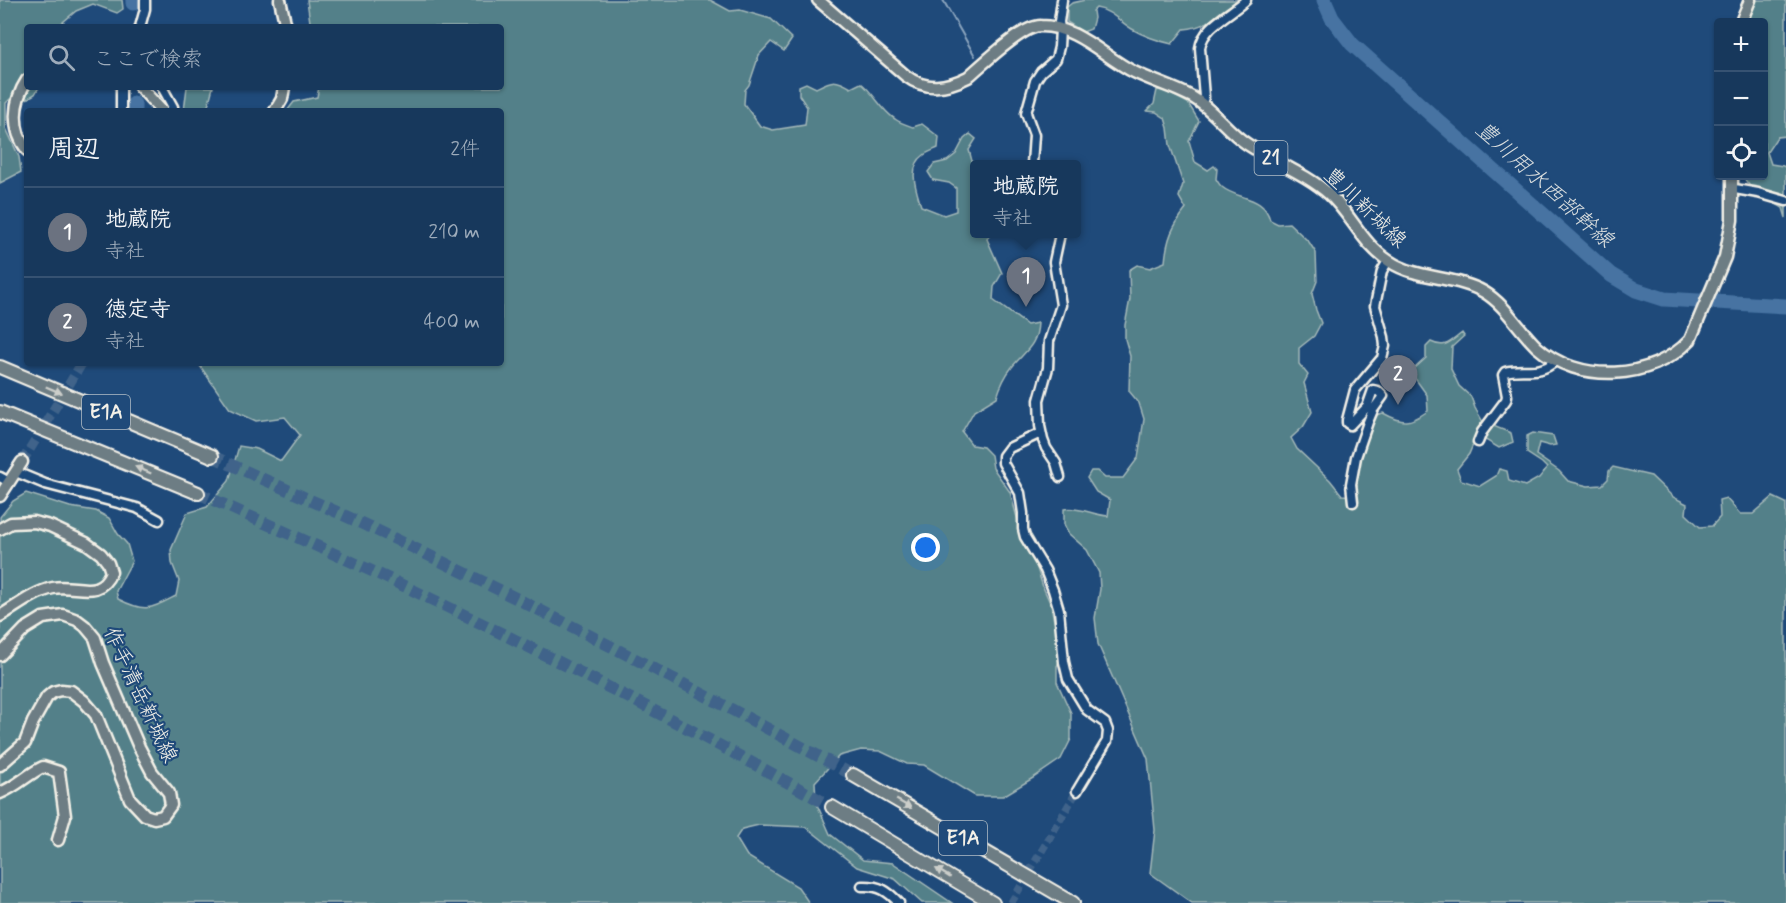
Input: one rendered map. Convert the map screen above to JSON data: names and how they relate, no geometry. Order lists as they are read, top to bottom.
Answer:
{
  "streets": {
    "highway": ["E1A"],
    "main road": ["21", "豊川新城線", "作手清岳新城線"]
  },
  "water": ["豊川用水西部幹線"],
  "page": {
    "map_buttons": ["+", "−"],
    "search": "ここで検索",
    "heading": ["周辺", "2件"],
    "popup": ["地蔵院", "寺社"],
    "list": [
      {
        "mark": "1",
        "name": "地蔵院",
        "note": "寺社",
        "value": "210 m"
      },
      {
        "mark": "2",
        "name": "徳定寺",
        "note": "寺社",
        "value": "400 m"
      }
    ],
    "pins": ["1", "2"]
  }
}
